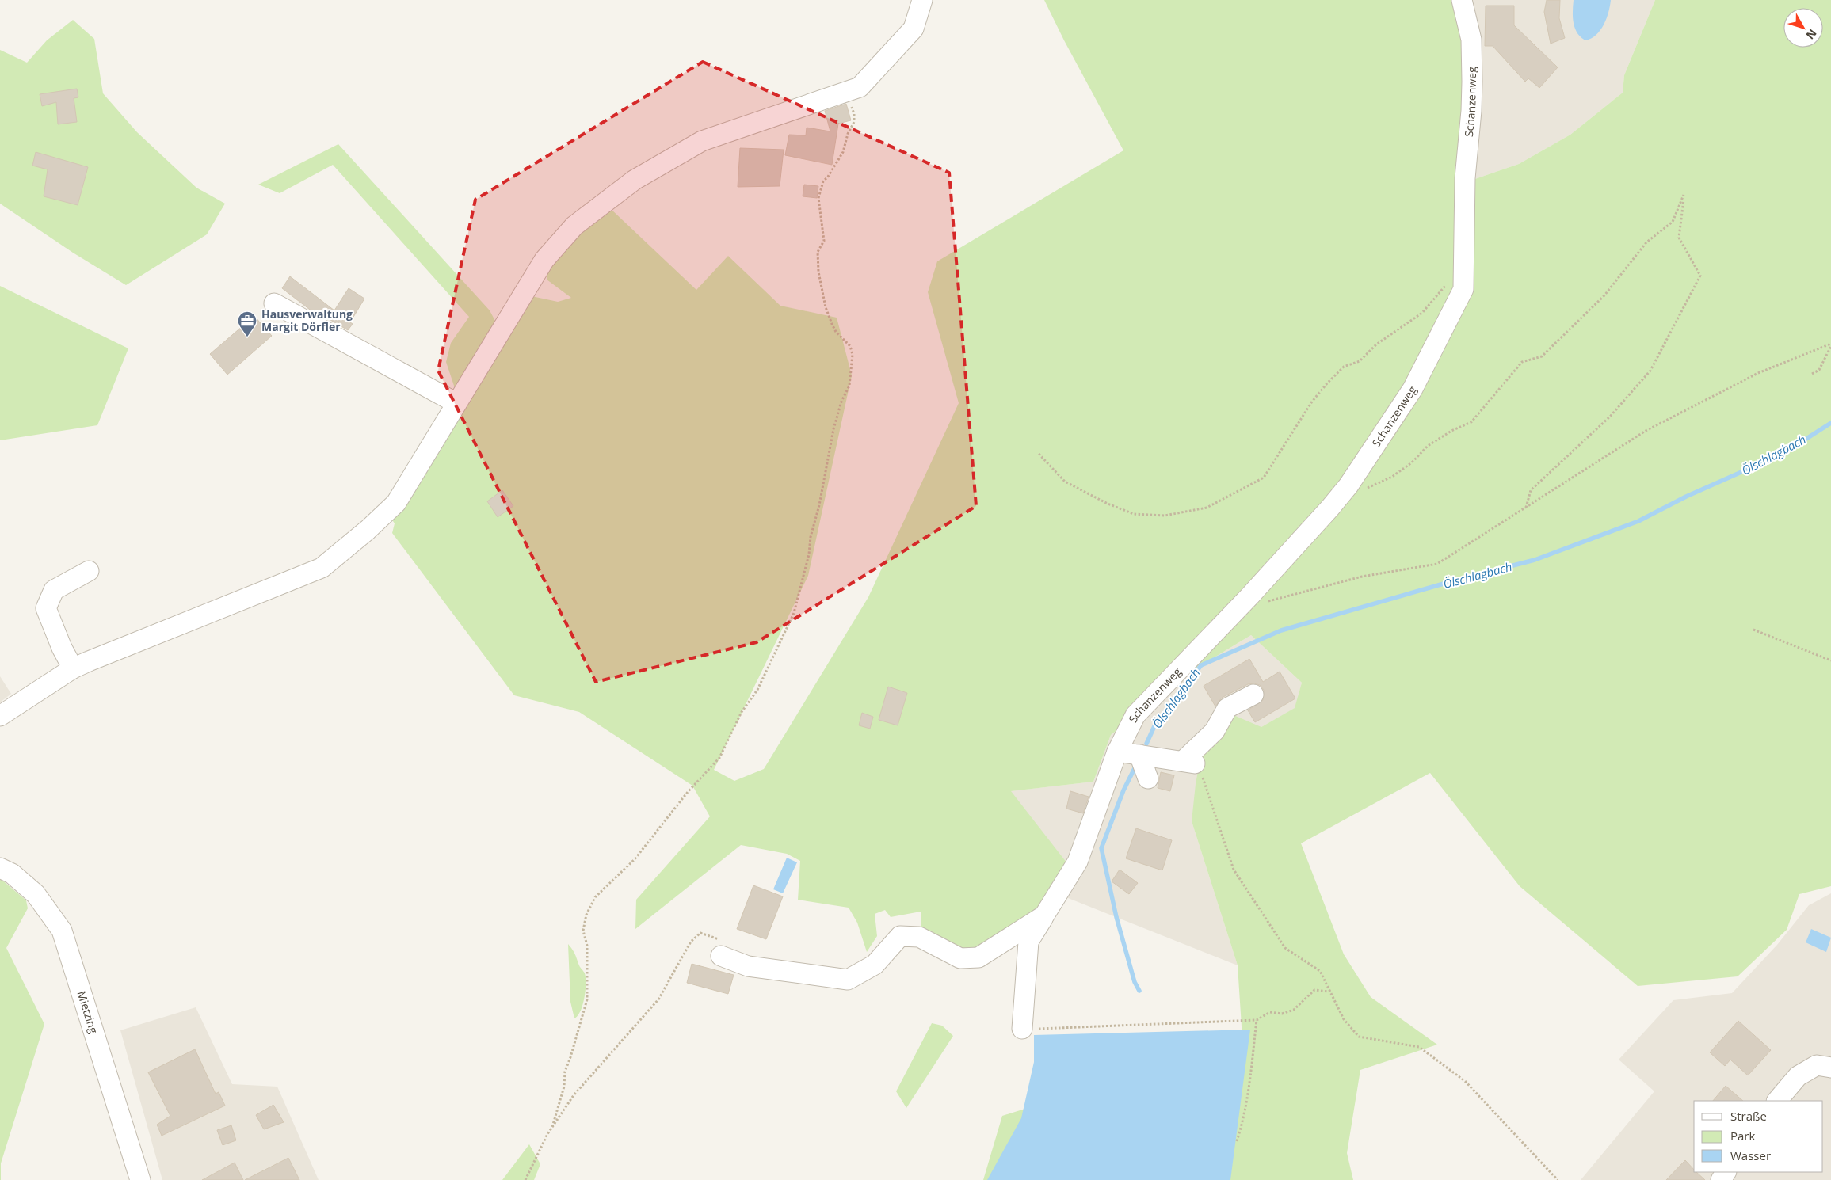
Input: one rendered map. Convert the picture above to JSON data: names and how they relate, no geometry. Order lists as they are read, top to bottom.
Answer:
{
  "streets": {
    "street": ["Schanzenweg", "Mietzing"]
  },
  "water": ["Ölschlagbach"],
  "places": {
    "office": ["Hausverwaltung Margit Dörfler"]
  },
  "legend": ["Straße", "Park", "Wasser"],
  "north": "bottom right"
}
